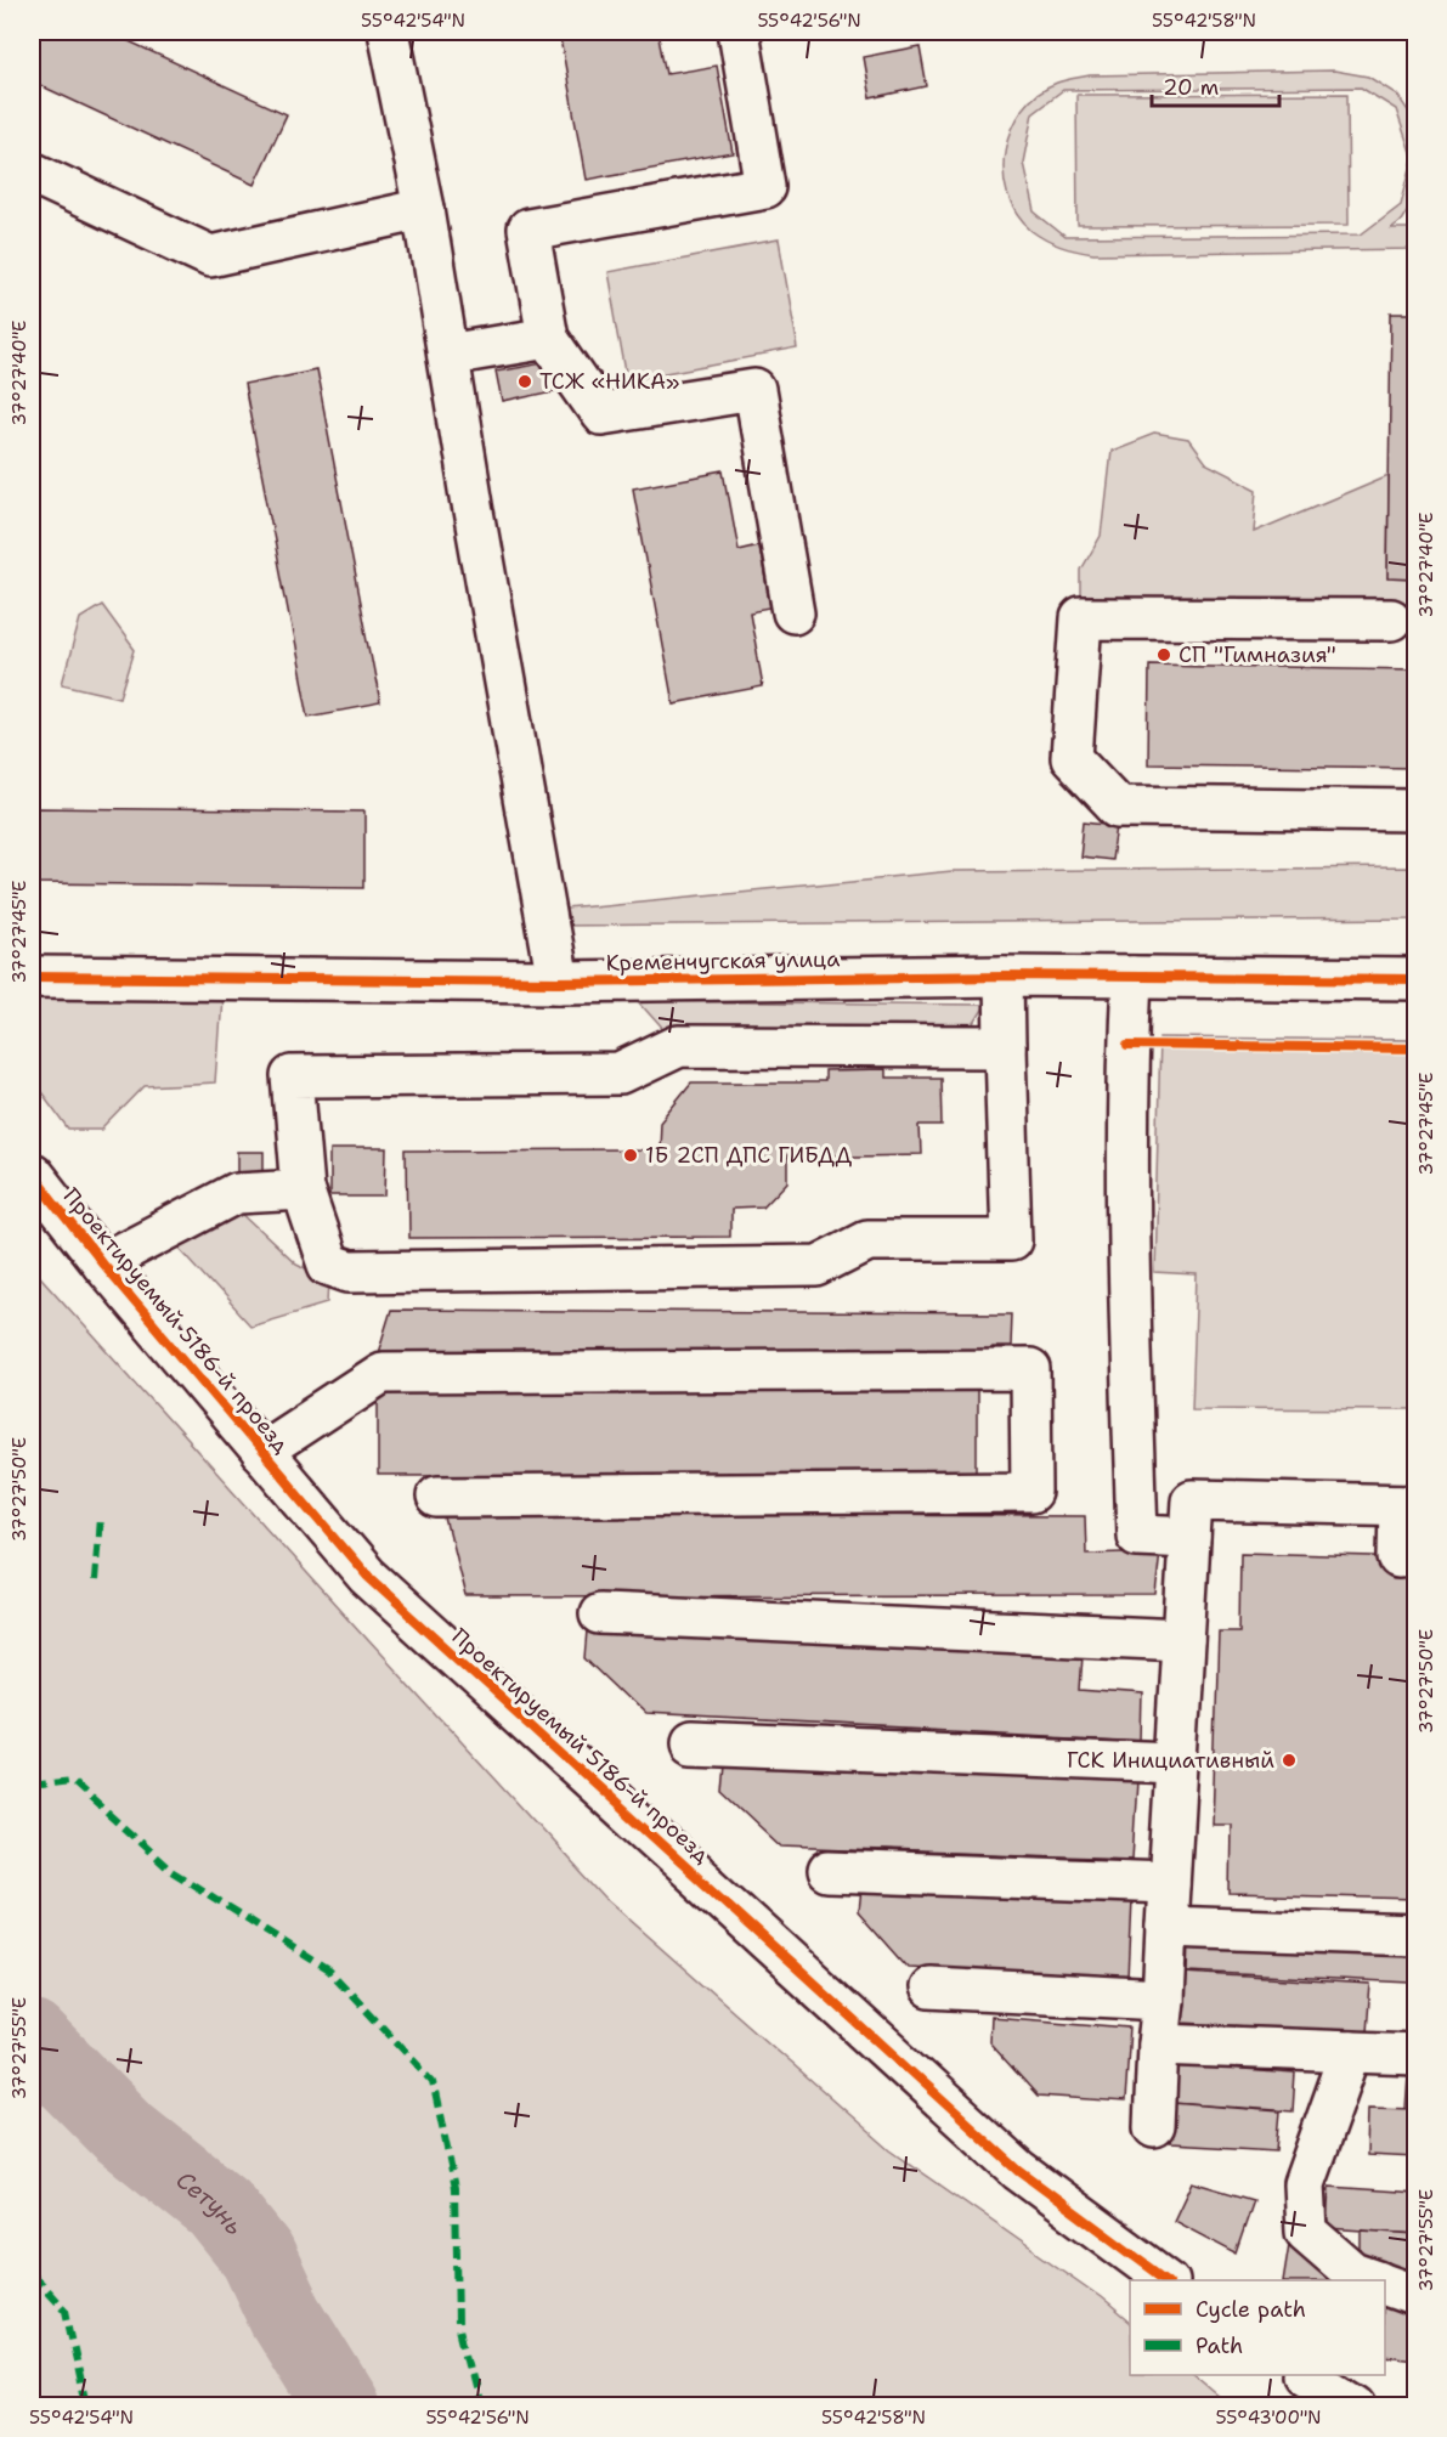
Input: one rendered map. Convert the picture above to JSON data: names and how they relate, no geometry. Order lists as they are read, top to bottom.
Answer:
{
  "streets": {
    "street": ["Кременчугская улица", "Проектируемый 5186-й проезд"]
  },
  "water": ["Сетунь"],
  "places": [
    "ТСЖ «НИКА»",
    "СП \"Гимназия\"",
    "1Б 2СП ДПС ГИБДД",
    "ГСК Инициативный"
  ],
  "legend": ["Cycle path", "Path"],
  "scale_bar": "20 m",
  "coordinates": [
    "55°42'54\"N",
    "55°42'56\"N",
    "55°42'58\"N",
    "37°27'40\"E",
    "37°27'45\"E",
    "37°27'50\"E",
    "37°27'55\"E",
    "55°43'00\"N"
  ]
}
